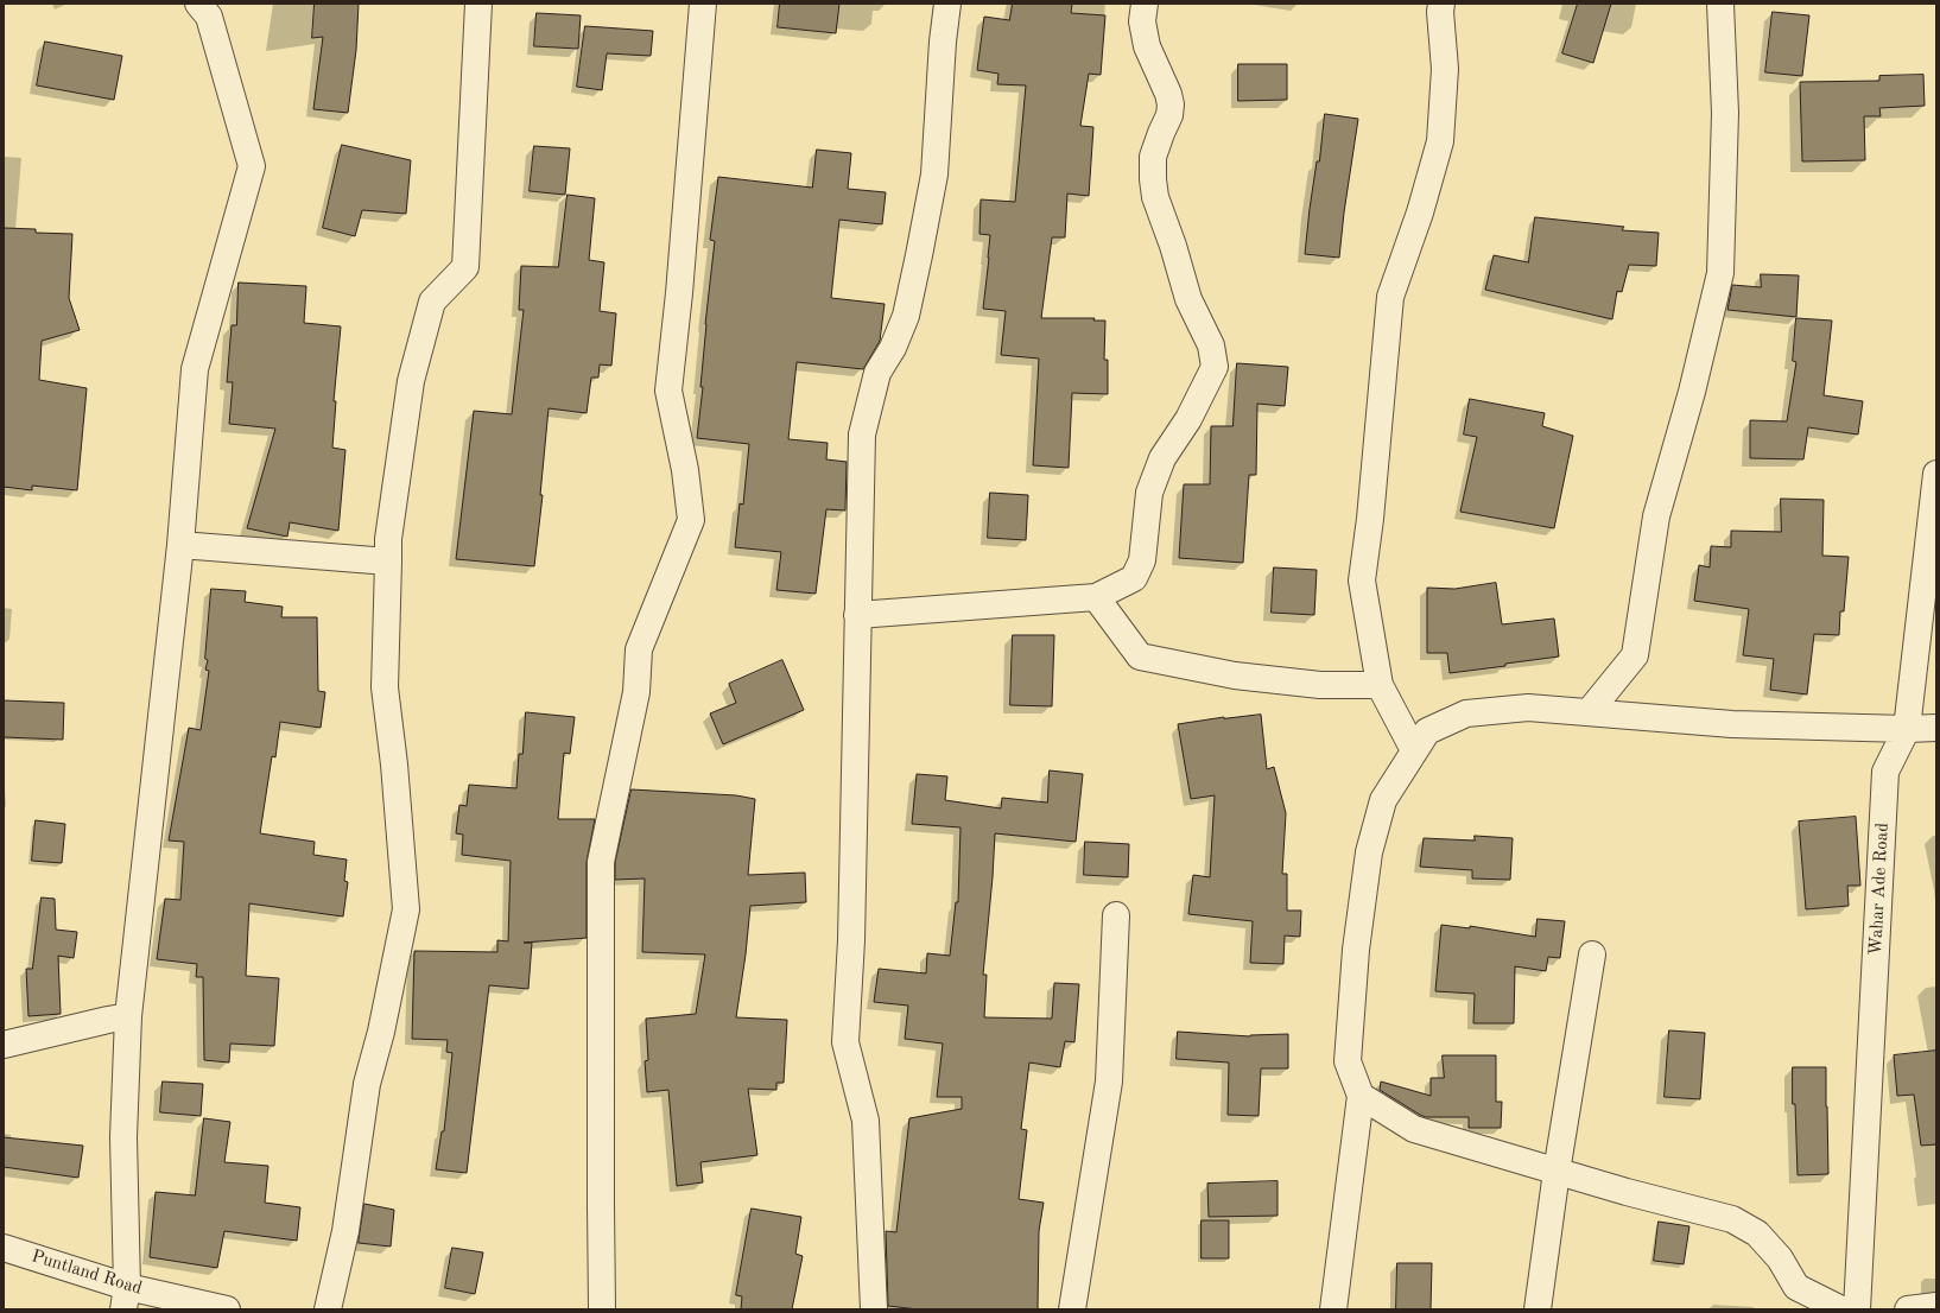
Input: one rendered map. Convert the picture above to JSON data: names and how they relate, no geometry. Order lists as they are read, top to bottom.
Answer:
{
  "streets": {
    "street": ["Wahar Ade Road", "Puntland Road"]
  }
}
